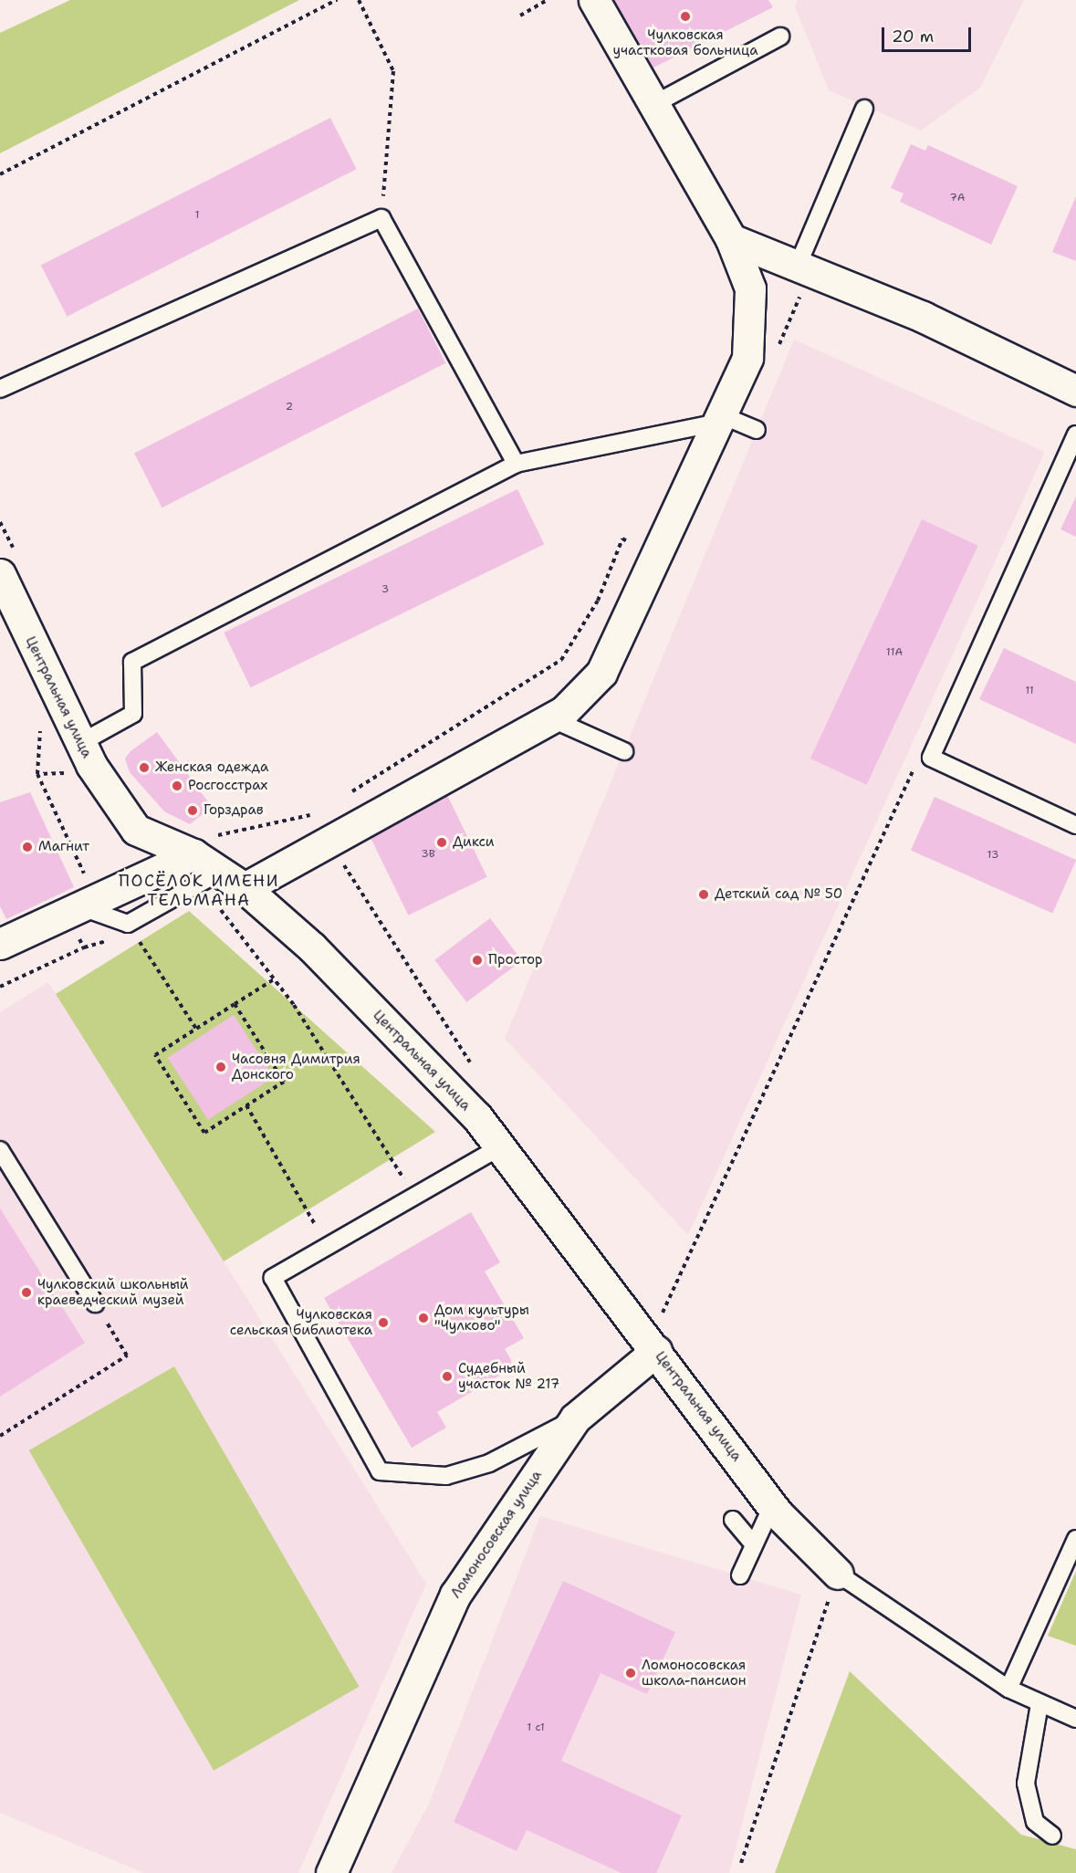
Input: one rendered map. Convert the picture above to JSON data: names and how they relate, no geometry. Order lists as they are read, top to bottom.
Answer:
{
  "streets": {
    "street": ["Центральная улица", "Ломоносовская улица"]
  },
  "crossings": [
    ["Центральная улица", "Ломоносовская улица"]
  ],
  "districts": ["ПОСЁЛОК ИМЕНИ ТЕЛЬМАНА"],
  "places": [
    "Чулковская участковая больница",
    "Женская одежда",
    "Росгосстрах",
    "Горздрав",
    "Дикси",
    "Магнит",
    "Детский сад № 50",
    "Простор",
    "Часовня Димитрия Донского",
    "Чулковский школьный краеведческий музей",
    "Дом культуры \"Чулково\"",
    "Чулковская сельская библиотека",
    "Судебный участок № 217",
    "Ломоносовская школа-пансион"
  ],
  "house_numbers": [
    "7А",
    "1",
    "2",
    "3",
    "11А",
    "11",
    "3В",
    "13",
    "1 с1"
  ],
  "scale_bar": "20 m"
}
